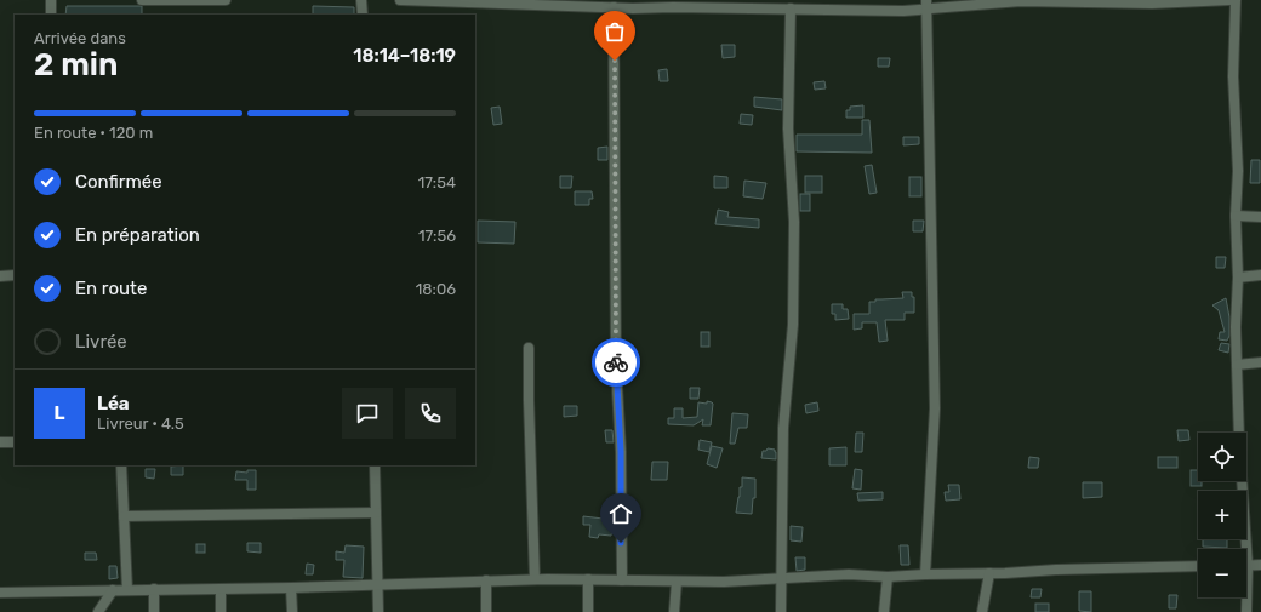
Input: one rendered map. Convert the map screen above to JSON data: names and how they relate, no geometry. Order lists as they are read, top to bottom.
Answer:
{
  "page": {
    "heading": ["2 min", "Arrivée dans", "18:14–18:19"],
    "panel": ["Léa", "Livreur · 4.5"],
    "bar": "En route · 120 m",
    "list": [
      ["Confirmée", "17:54"],
      ["En préparation", "17:56"],
      ["En route", "18:06"],
      "Livrée"
    ],
    "round": "L",
    "map_buttons": ["+", "−"]
  }
}
